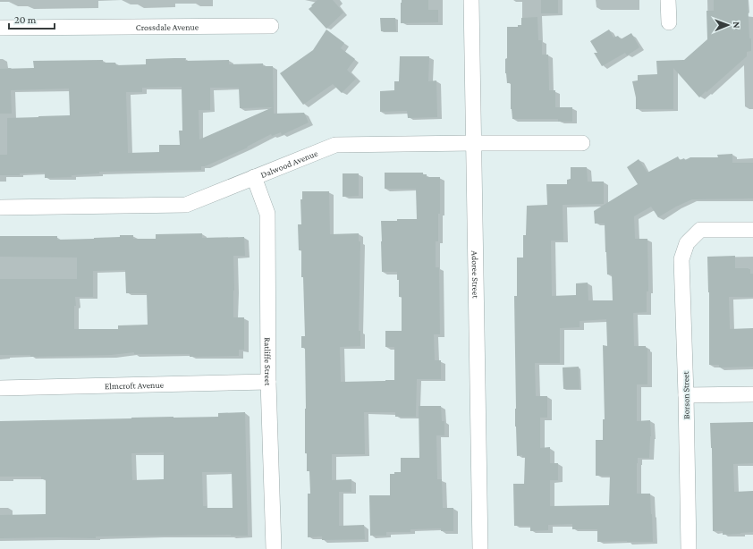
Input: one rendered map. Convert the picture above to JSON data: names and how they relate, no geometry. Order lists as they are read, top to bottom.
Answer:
{
  "streets": {
    "street": [
      "Crossdale Avenue",
      "Dalwood Avenue",
      "Adoree Street",
      "Ratliffe Street",
      "Elmcroft Avenue",
      "Borson Street"
    ]
  },
  "crossings": [
    ["Dalwood Avenue", "Adoree Street"],
    ["Dalwood Avenue", "Ratliffe Street"],
    ["Ratliffe Street", "Elmcroft Avenue"]
  ],
  "scale_bar": "20 m",
  "north": "right"
}
